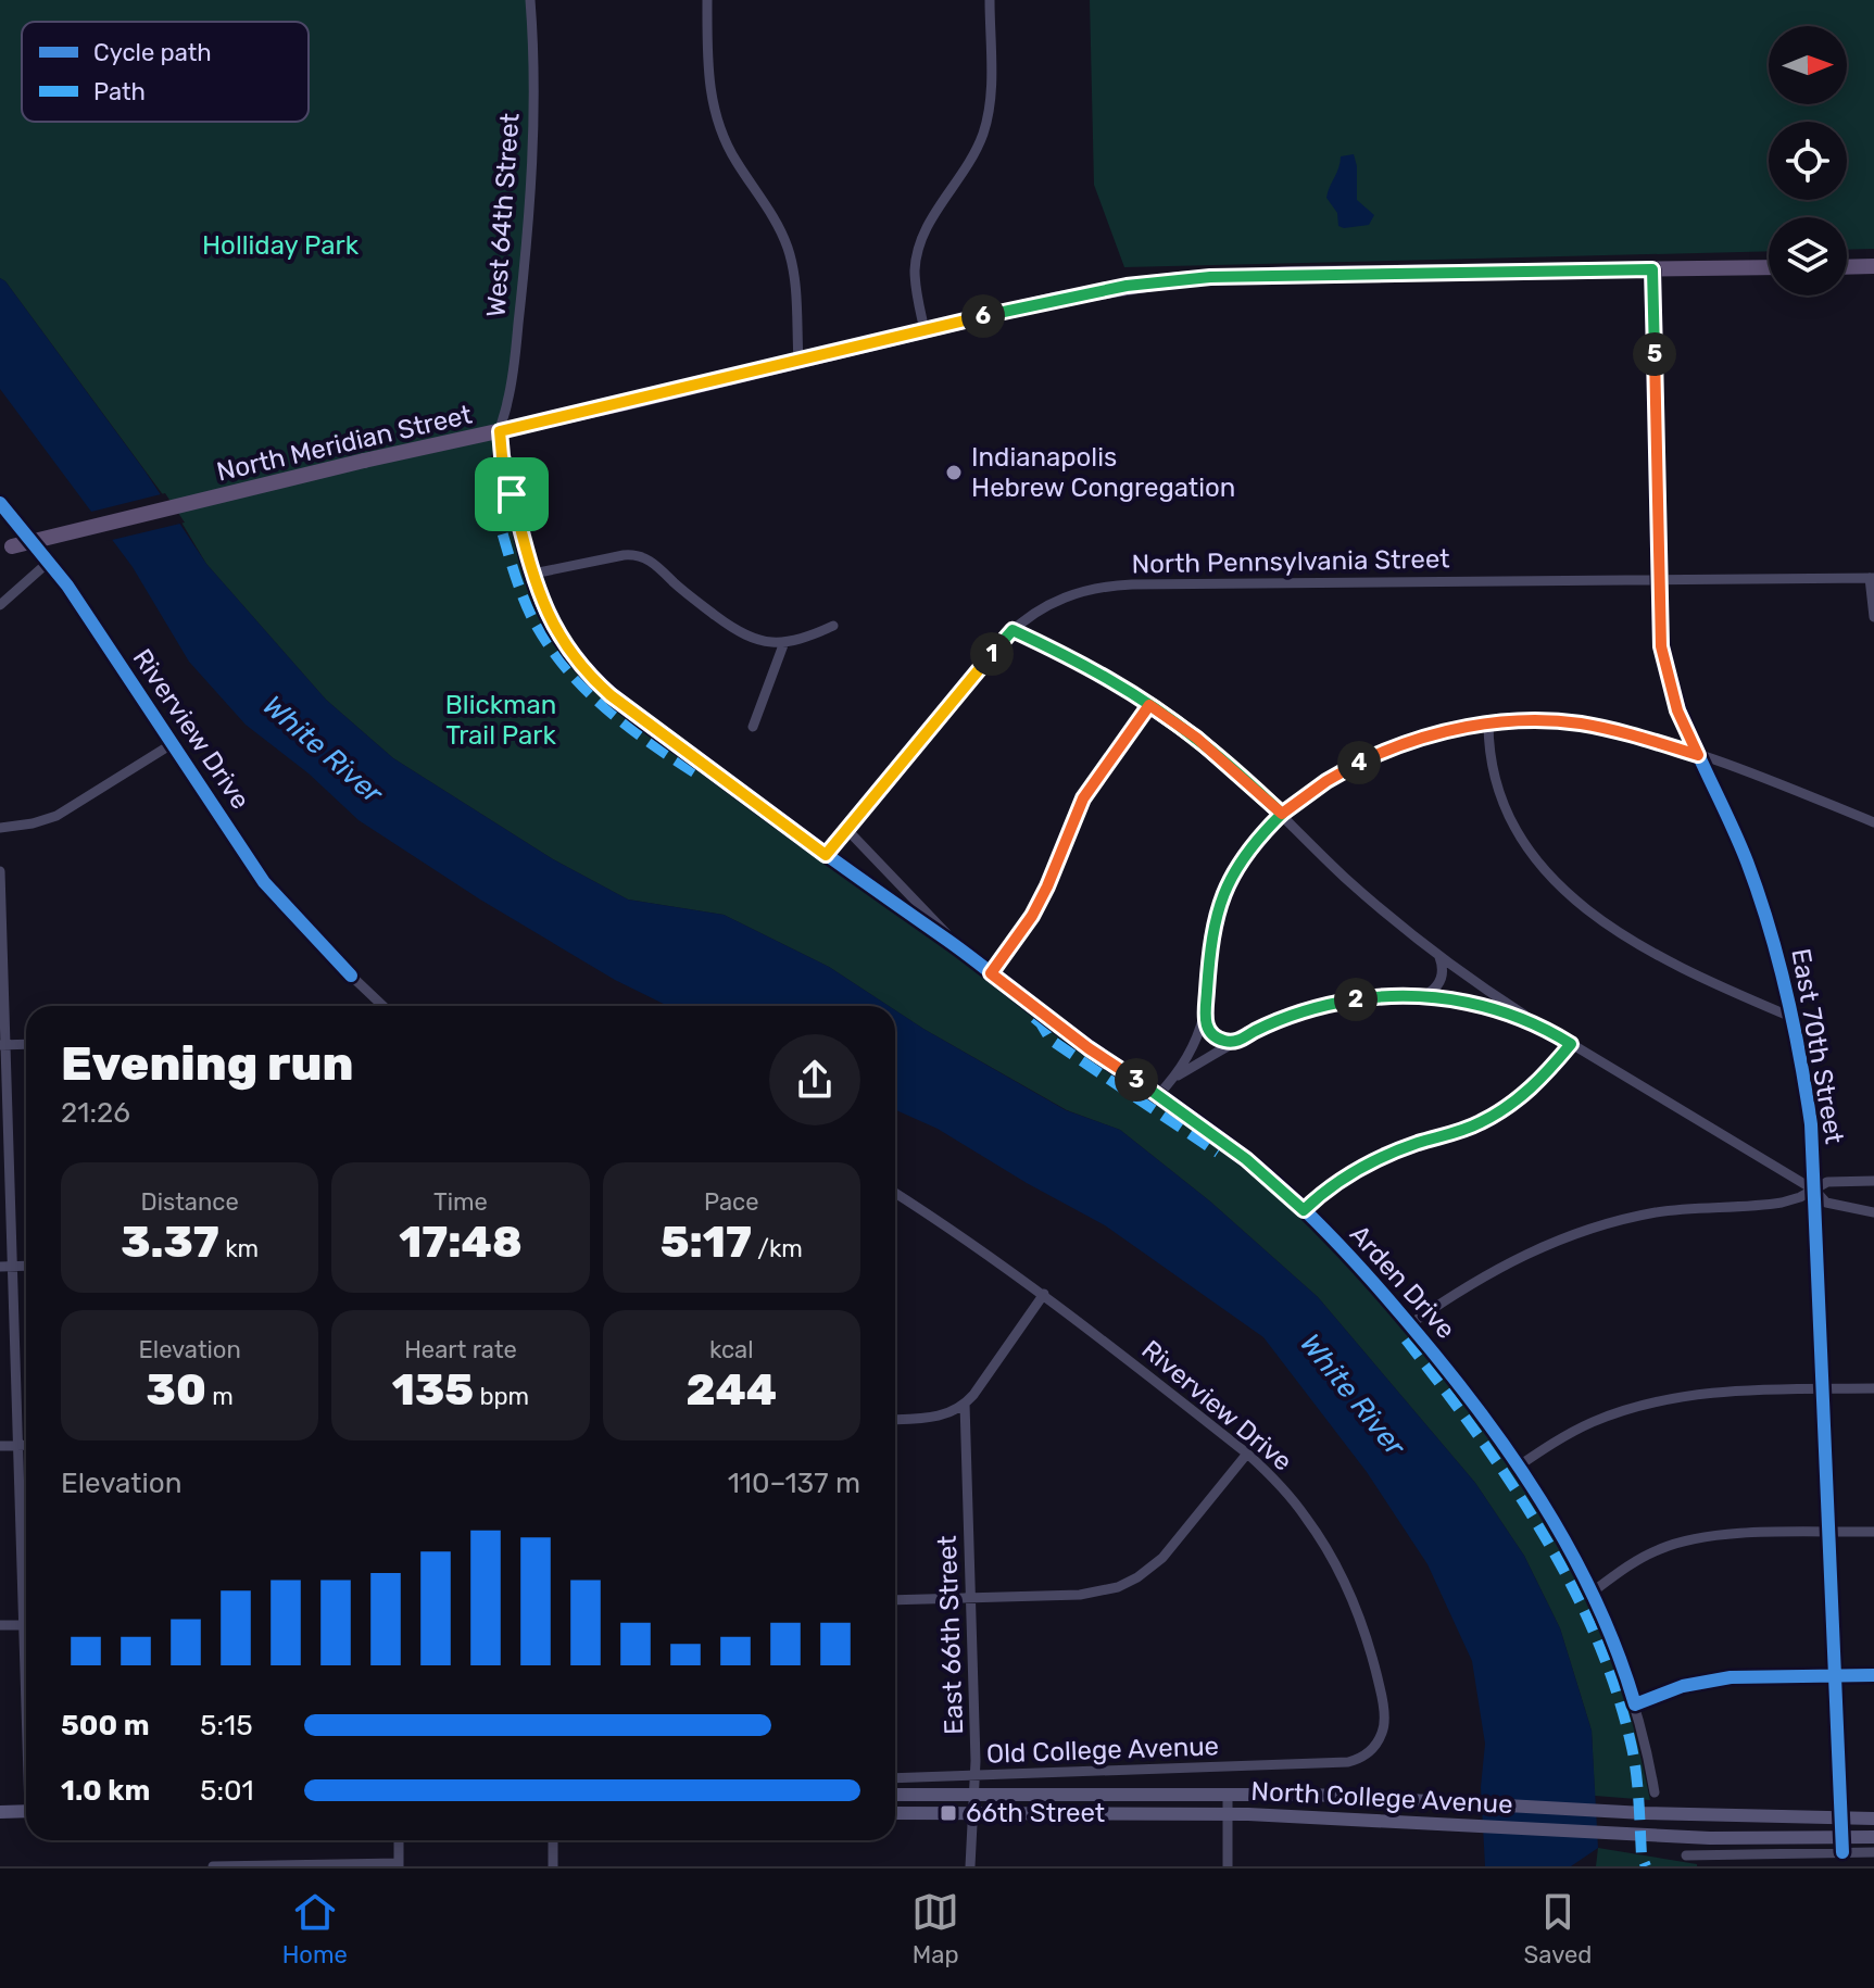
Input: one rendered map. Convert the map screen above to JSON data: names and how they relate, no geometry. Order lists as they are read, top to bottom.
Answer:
{
  "streets": {
    "main road": ["North Meridian Street", "North College Avenue"],
    "street": [
      "West 64th Street",
      "North Pennsylvania Street",
      "Riverview Drive",
      "East 70th Street",
      "Arden Drive",
      "East 66th Street",
      "Old College Avenue"
    ]
  },
  "crossings": [
    ["West 64th Street", "North Meridian Street"],
    ["West 64th Street", "Arden Drive"],
    ["North Meridian Street", "East 70th Street"],
    ["North Meridian Street", "Arden Drive"],
    ["North Pennsylvania Street", "East 70th Street"],
    ["North Pennsylvania Street", "Arden Drive"],
    ["Riverview Drive", "Old College Avenue"],
    ["East 70th Street", "North College Avenue"],
    ["East 66th Street", "Old College Avenue"],
    ["East 66th Street", "North College Avenue"]
  ],
  "water": ["White River"],
  "parks": ["Holliday Park", "Blickman Trail Park"],
  "places": {
    "other": ["Indianapolis Hebrew Congregation"],
    "transit": ["66th Street"]
  },
  "legend": ["Cycle path", "Path"],
  "north": "right",
  "page": {
    "pins": [
      "6",
      "5",
      "1",
      "4",
      "2",
      "3"
    ],
    "heading": ["Evening run", "21:26"],
    "stats": [
      ["Distance", "3.37 km"],
      ["Time", "17:48"],
      ["Pace", "5:17 /km"],
      ["Elevation", "30 m"],
      ["Heart rate", "135 bpm"],
      ["kcal", "244"]
    ],
    "chart": ["Elevation", "110–137 m"],
    "list": [
      {
        "name": "500 m",
        "note": "5:15"
      },
      {
        "name": "1.0 km",
        "note": "5:01"
      }
    ],
    "tabs": ["Home", "Map", "Saved"]
  }
}
